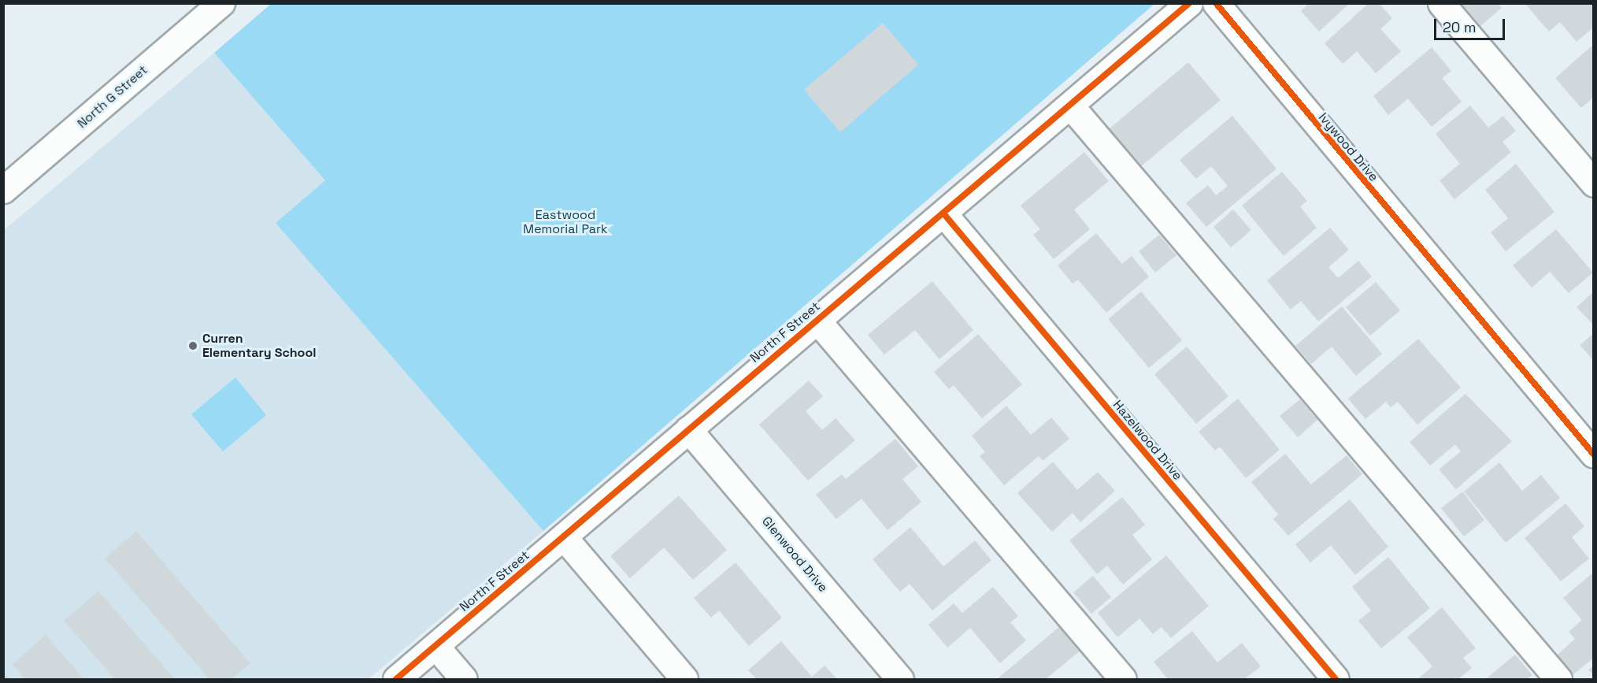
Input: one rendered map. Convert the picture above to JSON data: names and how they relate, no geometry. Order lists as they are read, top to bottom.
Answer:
{
  "streets": {
    "street": [
      "North G Street",
      "Ivywood Drive",
      "North F Street",
      "Hazelwood Drive",
      "Glenwood Drive"
    ]
  },
  "crossings": [
    ["North F Street", "Hazelwood Drive"],
    ["North F Street", "Glenwood Drive"]
  ],
  "parks": ["Eastwood Memorial Park"],
  "places": ["Curren Elementary School"],
  "scale_bar": "20 m"
}
